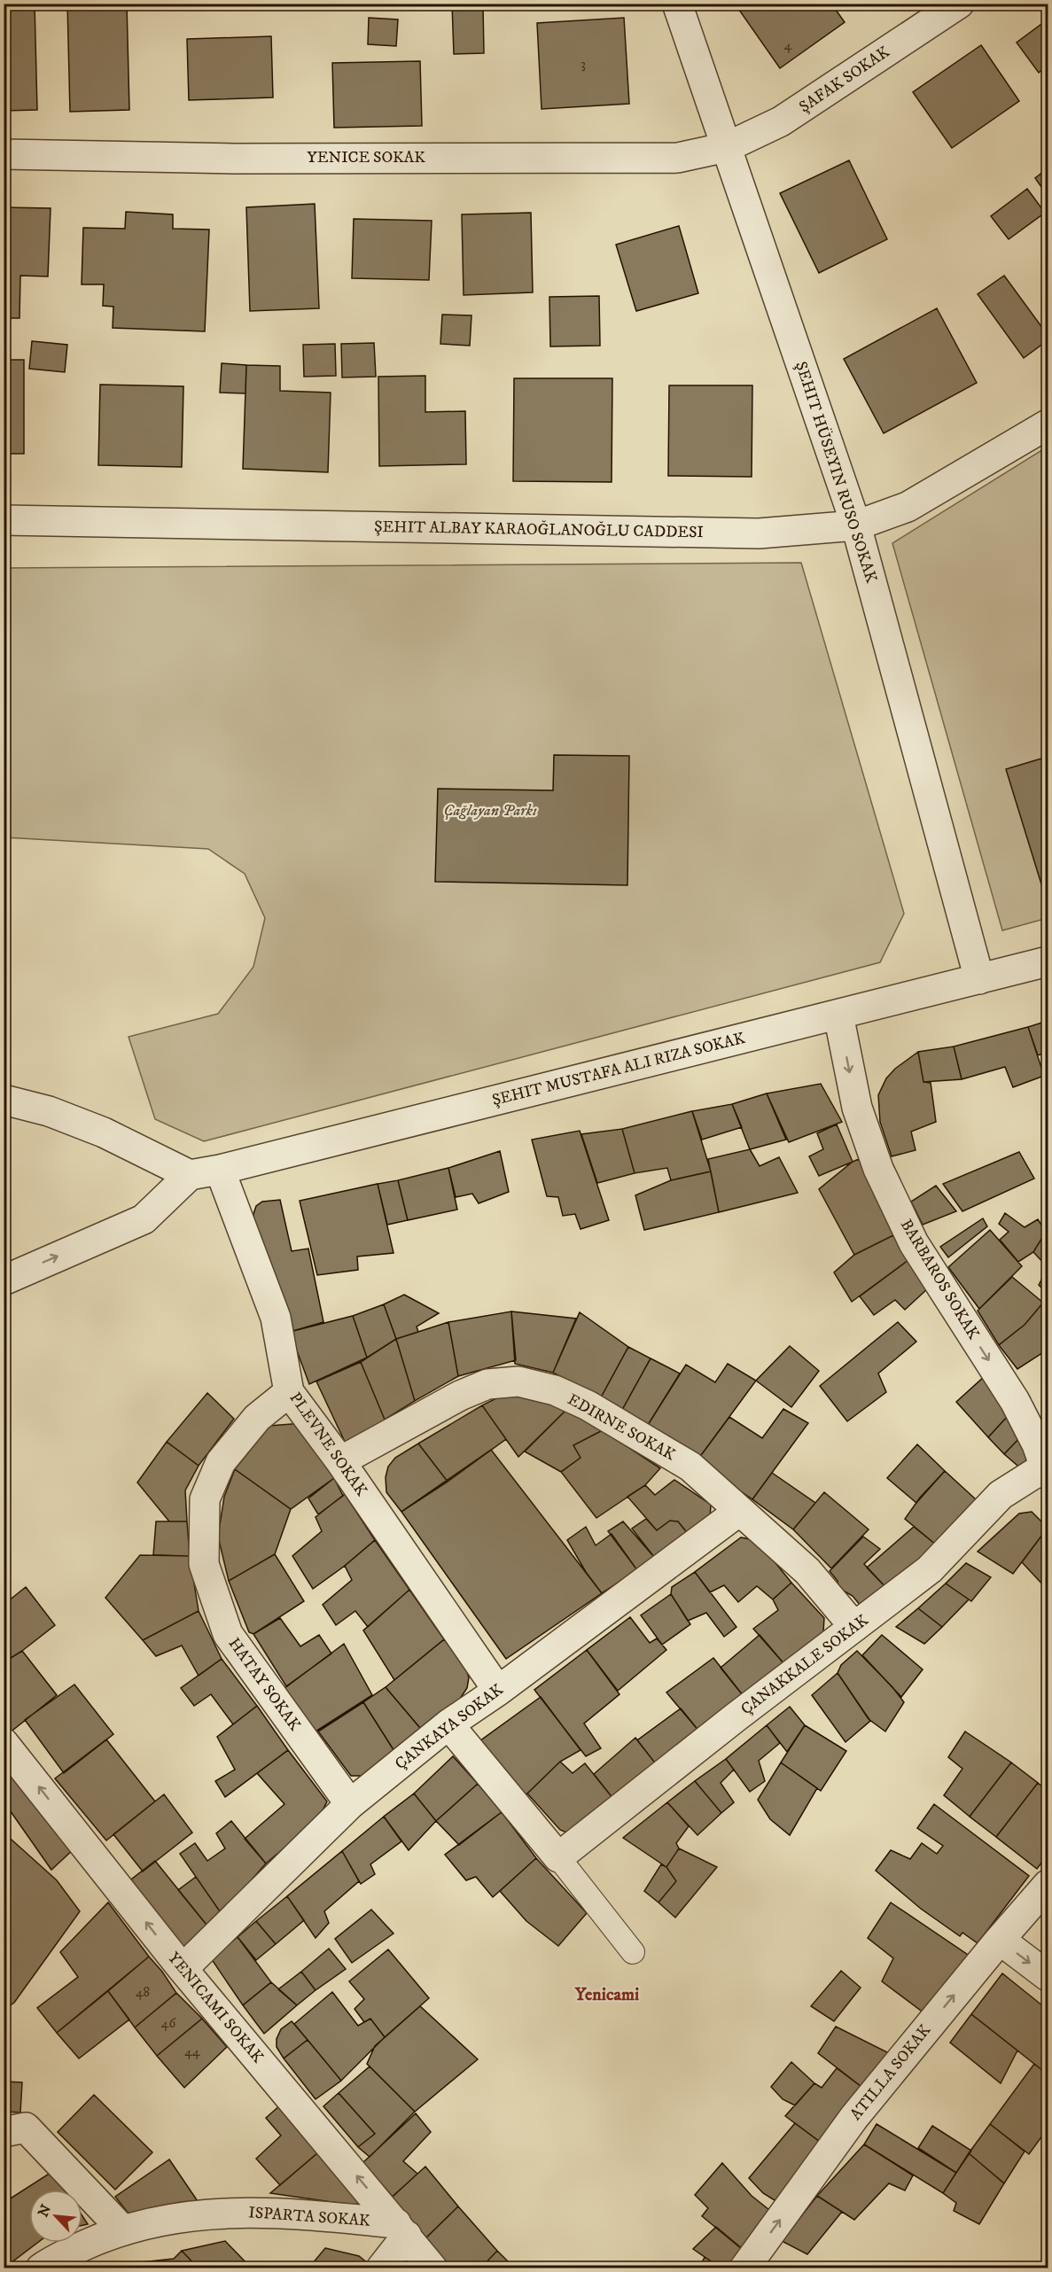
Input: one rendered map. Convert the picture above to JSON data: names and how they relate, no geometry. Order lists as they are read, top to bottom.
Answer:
{
  "streets": {
    "street": [
      "ŞAFAK SOKAK",
      "YENICE SOKAK",
      "ŞEHIT HÜSEYIN RUSO SOKAK",
      "ŞEHIT ALBAY KARAOĞLANOĞLU CADDESI",
      "BARBAROS SOKAK",
      "EDIRNE SOKAK",
      "PLEVNE SOKAK",
      "ÇANAKKALE SOKAK",
      "HATAY SOKAK",
      "ÇANKAYA SOKAK",
      "YENICAMI SOKAK",
      "ATILLA SOKAK",
      "ISPARTA SOKAK"
    ]
  },
  "crossings": [
    ["ŞAFAK SOKAK", "YENICE SOKAK"],
    ["ŞAFAK SOKAK", "ŞEHIT HÜSEYIN RUSO SOKAK"],
    ["YENICE SOKAK", "ŞEHIT HÜSEYIN RUSO SOKAK"],
    ["ŞEHIT HÜSEYIN RUSO SOKAK", "ŞEHIT ALBAY KARAOĞLANOĞLU CADDESI"],
    ["BARBAROS SOKAK", "ÇANAKKALE SOKAK"],
    ["EDIRNE SOKAK", "PLEVNE SOKAK"],
    ["EDIRNE SOKAK", "ÇANAKKALE SOKAK"],
    ["EDIRNE SOKAK", "ÇANKAYA SOKAK"],
    ["PLEVNE SOKAK", "HATAY SOKAK"],
    ["PLEVNE SOKAK", "ÇANKAYA SOKAK"],
    ["HATAY SOKAK", "ÇANKAYA SOKAK"],
    ["ÇANKAYA SOKAK", "YENICAMI SOKAK"],
    ["YENICAMI SOKAK", "ISPARTA SOKAK"]
  ],
  "one_way": ["BARBAROS SOKAK", "YENICAMI SOKAK", "ATILLA SOKAK"],
  "districts": ["Yenicami"],
  "parks": ["Çağlayan Parkı"],
  "house_numbers": [
    "4",
    "3",
    "48",
    "46",
    "44"
  ],
  "north": "top left"
}
